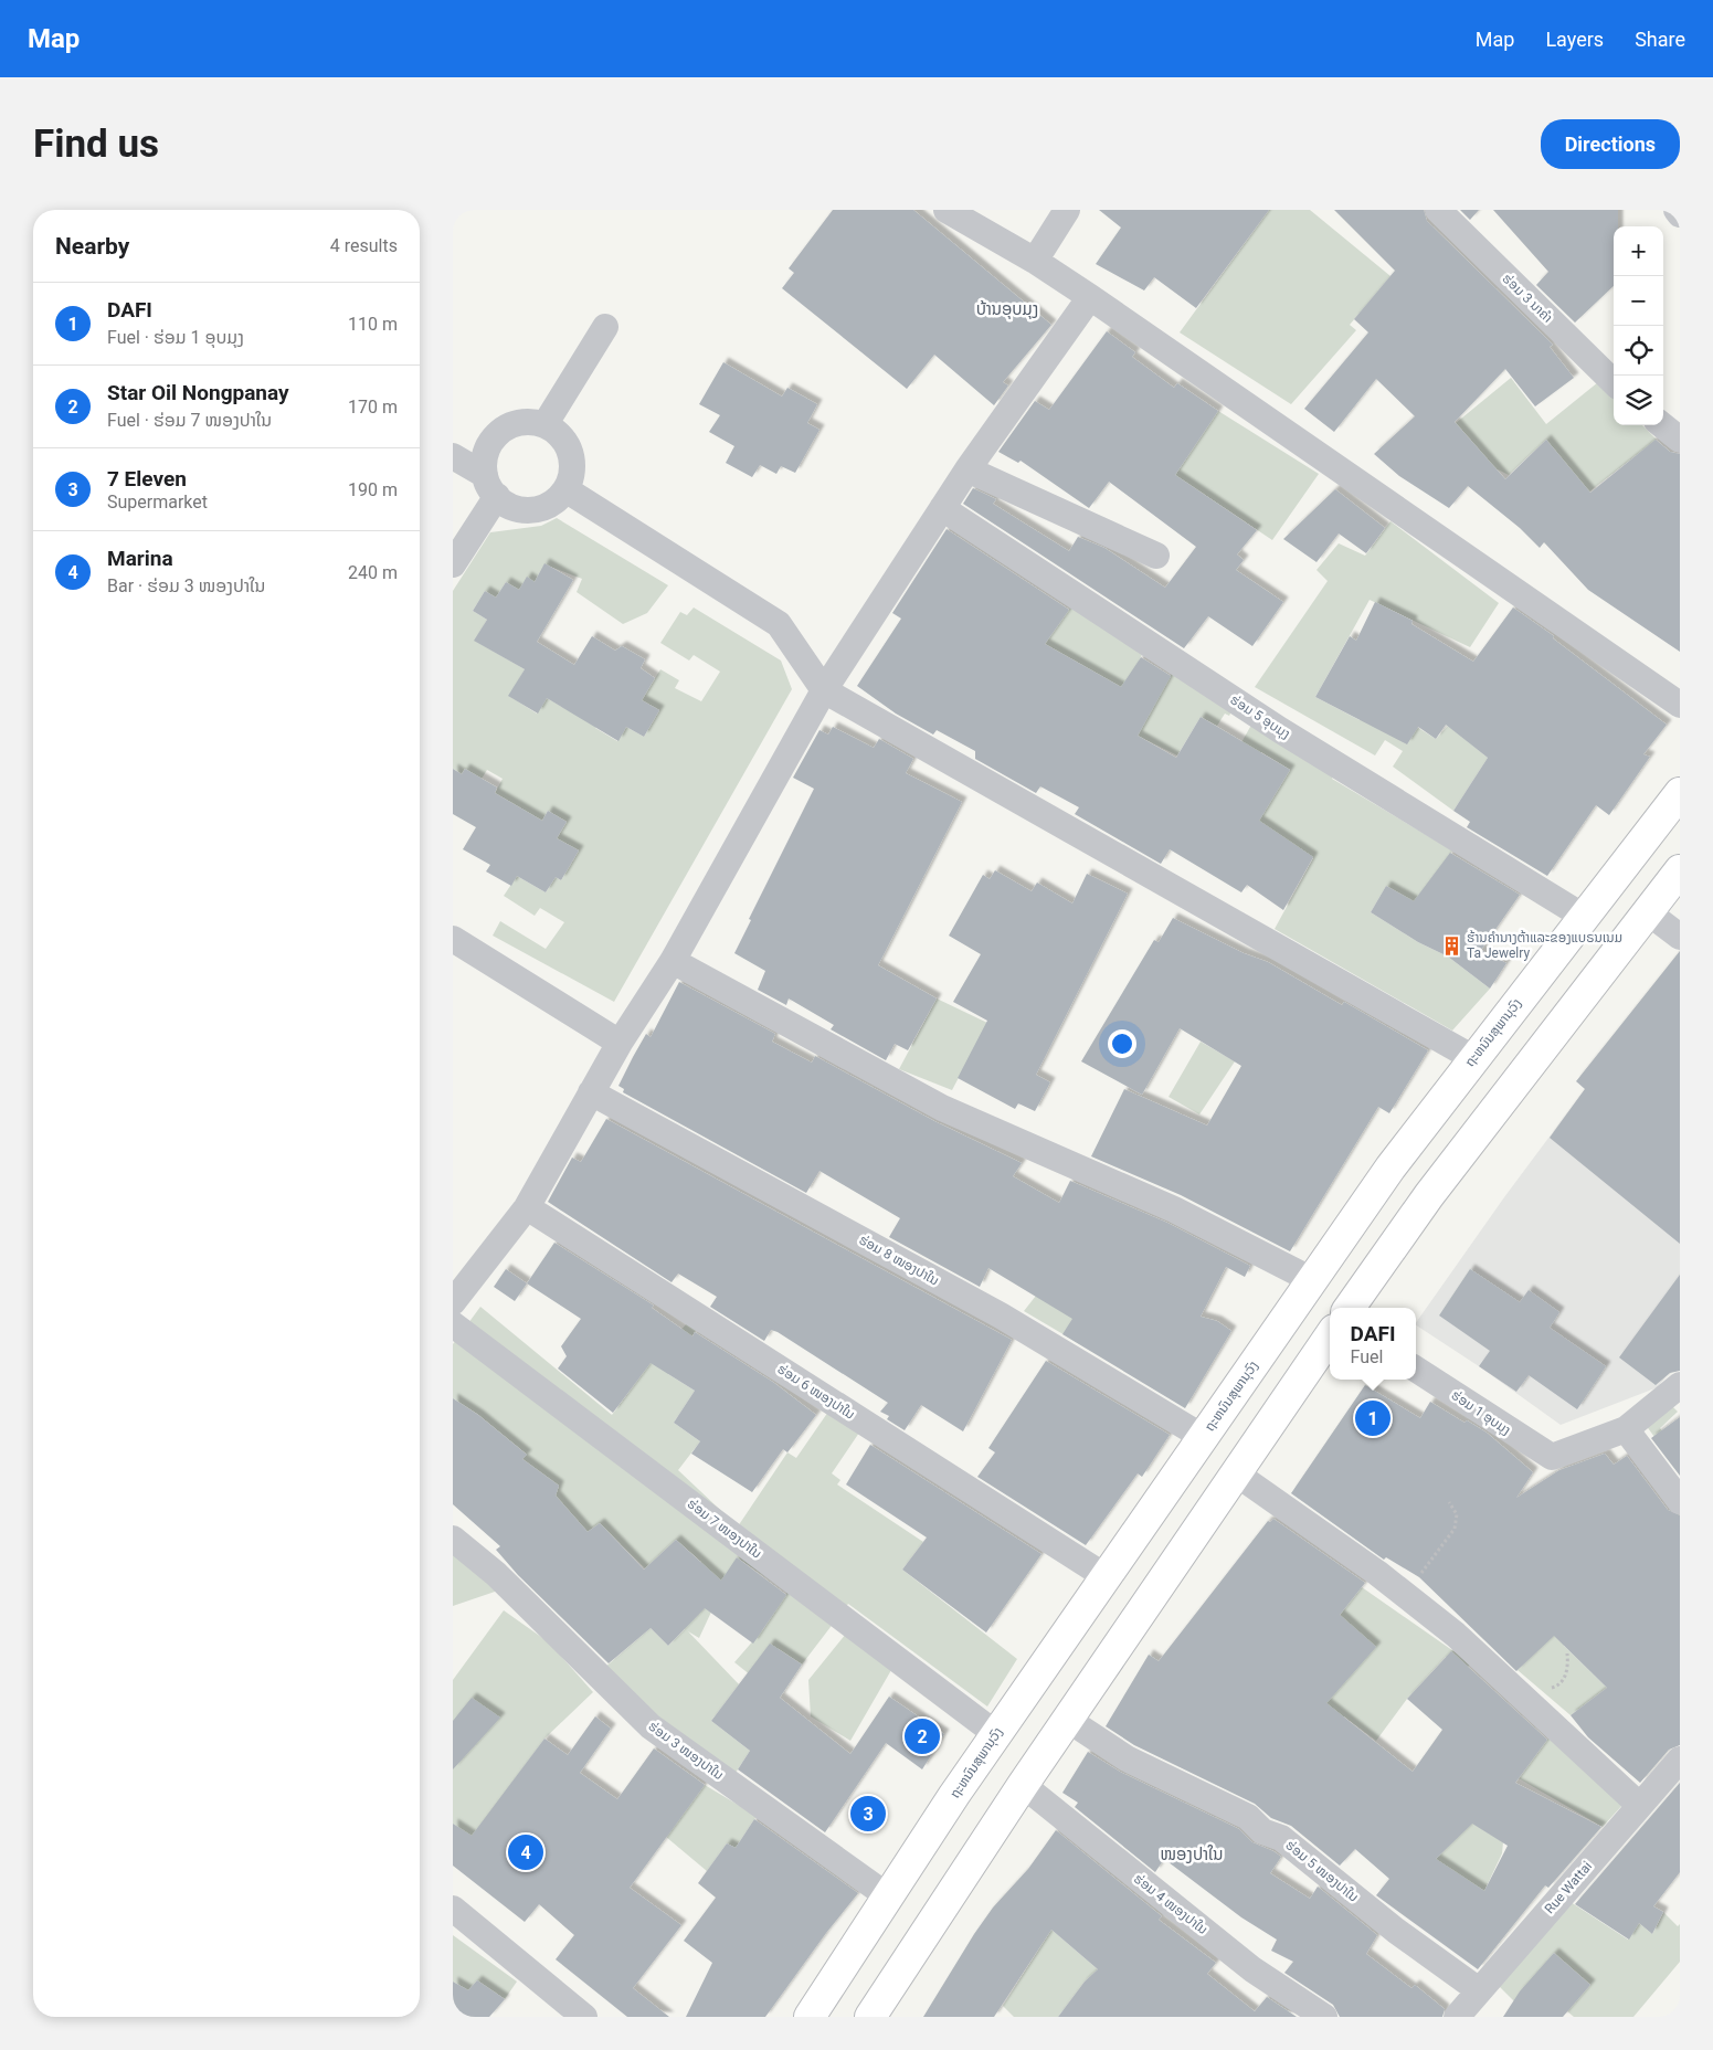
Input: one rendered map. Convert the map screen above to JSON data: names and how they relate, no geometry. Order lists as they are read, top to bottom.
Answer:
{
  "streets": {
    "highway": ["ຖະຫນົນສຸພານຸວົງ"],
    "street": [
      "ຮ່ອມ 3 ນາຄຳ",
      "ຮ່ອມ 5 ອຸບມຸງ",
      "ຮ່ອມ 8 ໜອງປາໃນ",
      "ຮ່ອມ 6 ໜອງປາໃນ",
      "ຮ່ອມ 1 ອຸບມຸງ",
      "ຮ່ອມ 7 ໜອງປາໃນ",
      "ຮ່ອມ 3 ໜອງປາໃນ",
      "ຮ່ອມ 5 ໜອງປາໃນ",
      "Rue Wattai",
      "ຮ່ອມ 4 ໜອງປາໃນ"
    ]
  },
  "crossings": [
    ["ຮ່ອມ 5 ອຸບມຸງ", "ຖະຫນົນສຸພານຸວົງ"],
    ["ຖະຫນົນສຸພານຸວົງ", "ຮ່ອມ 8 ໜອງປາໃນ"],
    ["ຖະຫນົນສຸພານຸວົງ", "ຮ່ອມ 6 ໜອງປາໃນ"],
    ["ຖະຫນົນສຸພານຸວົງ", "ຮ່ອມ 7 ໜອງປາໃນ"],
    ["ຖະຫນົນສຸພານຸວົງ", "ຮ່ອມ 3 ໜອງປາໃນ"],
    ["ຮ່ອມ 5 ໜອງປາໃນ", "Rue Wattai"]
  ],
  "districts": ["ບ້ານອຸບມຸງ", "ໜອງປາໃນ"],
  "places": {
    "building": ["ຮ້ານຄຳນາງຕ້າແລະຂອງແບຣນເນມ Ta Jewelry"]
  },
  "page": {
    "header": "Map",
    "nav": ["Map", "Layers", "Share"],
    "buttons": "Directions",
    "title": "Find us",
    "heading": ["Nearby", "4 results"],
    "map_buttons": ["+", "−"],
    "list": [
      {
        "mark": "1",
        "name": "DAFI",
        "note": "Fuel · ຮ່ອມ 1 ອຸບມຸງ",
        "value": "110 m"
      },
      {
        "mark": "2",
        "name": "Star Oil Nongpanay",
        "note": "Fuel · ຮ່ອມ 7 ໜອງປາໃນ",
        "value": "170 m"
      },
      {
        "mark": "3",
        "name": "7 Eleven",
        "note": "Supermarket",
        "value": "190 m"
      },
      {
        "mark": "4",
        "name": "Marina",
        "note": "Bar · ຮ່ອມ 3 ໜອງປາໃນ",
        "value": "240 m"
      }
    ],
    "popup": ["DAFI", "Fuel"],
    "pins": [
      "1",
      "2",
      "3",
      "4"
    ]
  }
}
